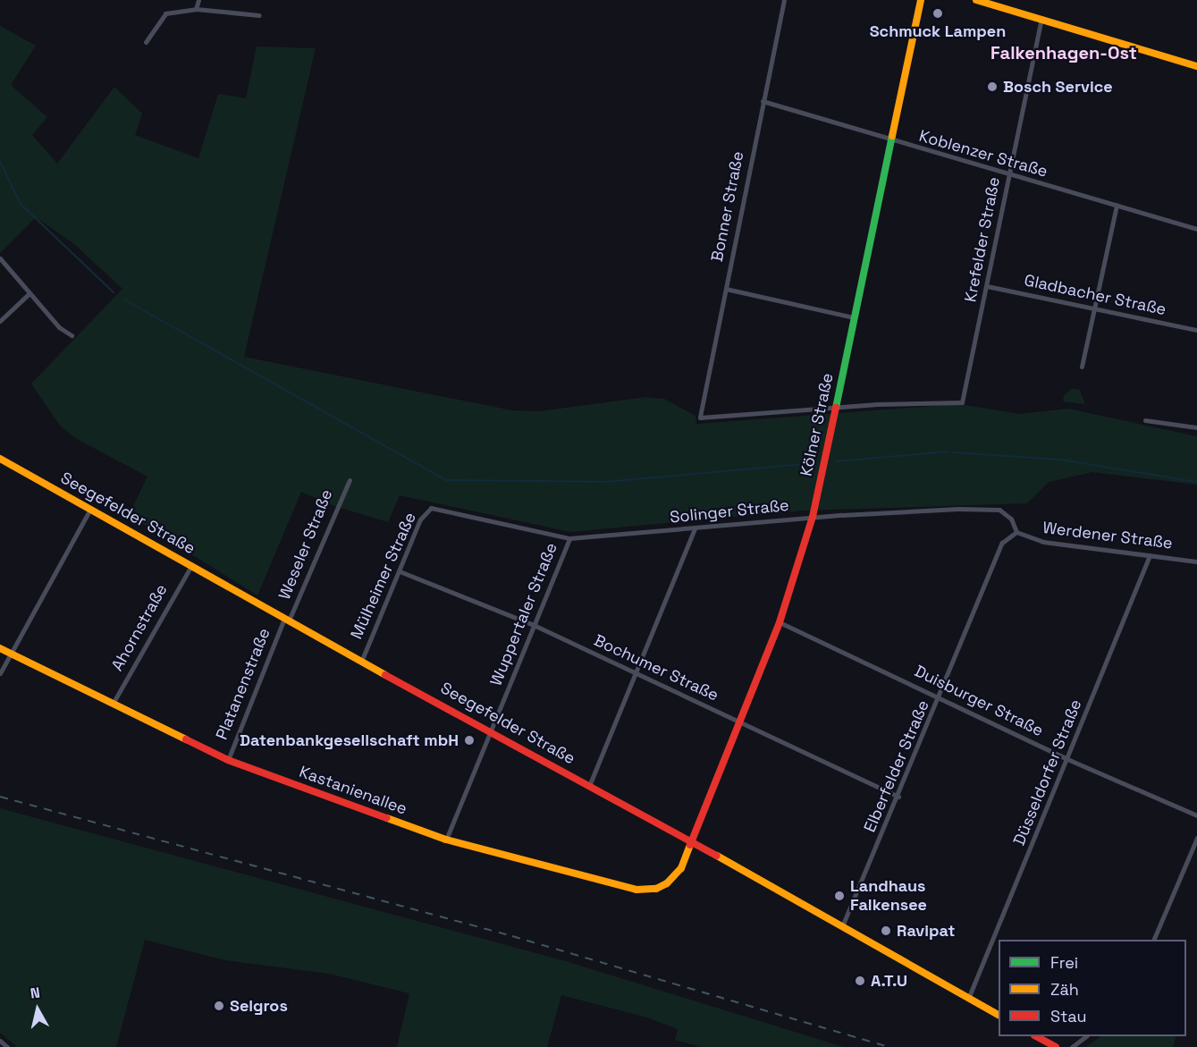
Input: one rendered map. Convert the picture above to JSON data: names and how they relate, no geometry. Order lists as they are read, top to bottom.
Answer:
{
  "streets": {
    "street": [
      "Koblenzer Straße",
      "Bonner Straße",
      "Krefelder Straße",
      "Gladbacher Straße",
      "Kölner Straße",
      "Solinger Straße",
      "Seegefelder Straße",
      "Werdener Straße",
      "Weseler Straße",
      "Mülheimer Straße",
      "Wuppertaler Straße",
      "Ahornstraße",
      "Bochumer Straße",
      "Platanenstraße",
      "Duisburger Straße",
      "Elberfelder Straße",
      "Düsseldorfer Straße",
      "Kastanienallee"
    ]
  },
  "crossings": [
    ["Koblenzer Straße", "Bonner Straße"],
    ["Koblenzer Straße", "Krefelder Straße"],
    ["Koblenzer Straße", "Kölner Straße"],
    ["Bonner Straße", "Krefelder Straße"],
    ["Bonner Straße", "Kölner Straße"],
    ["Krefelder Straße", "Gladbacher Straße"],
    ["Krefelder Straße", "Kölner Straße"],
    ["Kölner Straße", "Solinger Straße"],
    ["Kölner Straße", "Seegefelder Straße"],
    ["Kölner Straße", "Bochumer Straße"],
    ["Kölner Straße", "Duisburger Straße"],
    ["Kölner Straße", "Kastanienallee"],
    ["Solinger Straße", "Werdener Straße"],
    ["Solinger Straße", "Mülheimer Straße"],
    ["Solinger Straße", "Wuppertaler Straße"],
    ["Solinger Straße", "Elberfelder Straße"],
    ["Seegefelder Straße", "Weseler Straße"],
    ["Seegefelder Straße", "Mülheimer Straße"],
    ["Seegefelder Straße", "Wuppertaler Straße"],
    ["Seegefelder Straße", "Ahornstraße"],
    ["Seegefelder Straße", "Platanenstraße"],
    ["Seegefelder Straße", "Elberfelder Straße"],
    ["Seegefelder Straße", "Düsseldorfer Straße"],
    ["Seegefelder Straße", "Kastanienallee"],
    ["Werdener Straße", "Elberfelder Straße"],
    ["Werdener Straße", "Düsseldorfer Straße"],
    ["Weseler Straße", "Platanenstraße"],
    ["Mülheimer Straße", "Bochumer Straße"],
    ["Wuppertaler Straße", "Bochumer Straße"],
    ["Wuppertaler Straße", "Kastanienallee"],
    ["Ahornstraße", "Kastanienallee"],
    ["Bochumer Straße", "Elberfelder Straße"],
    ["Platanenstraße", "Kastanienallee"],
    ["Duisburger Straße", "Elberfelder Straße"],
    ["Duisburger Straße", "Düsseldorfer Straße"]
  ],
  "districts": ["Falkenhagen-Ost"],
  "places": [
    "Schmuck Lampen",
    "Bosch Service",
    "Datenbankgesellschaft mbH",
    "Landhaus Falkensee",
    "Ravipat",
    "A.T.U",
    "Selgros"
  ],
  "legend": ["Frei", "Zäh", "Stau"],
  "north": "top"
}
